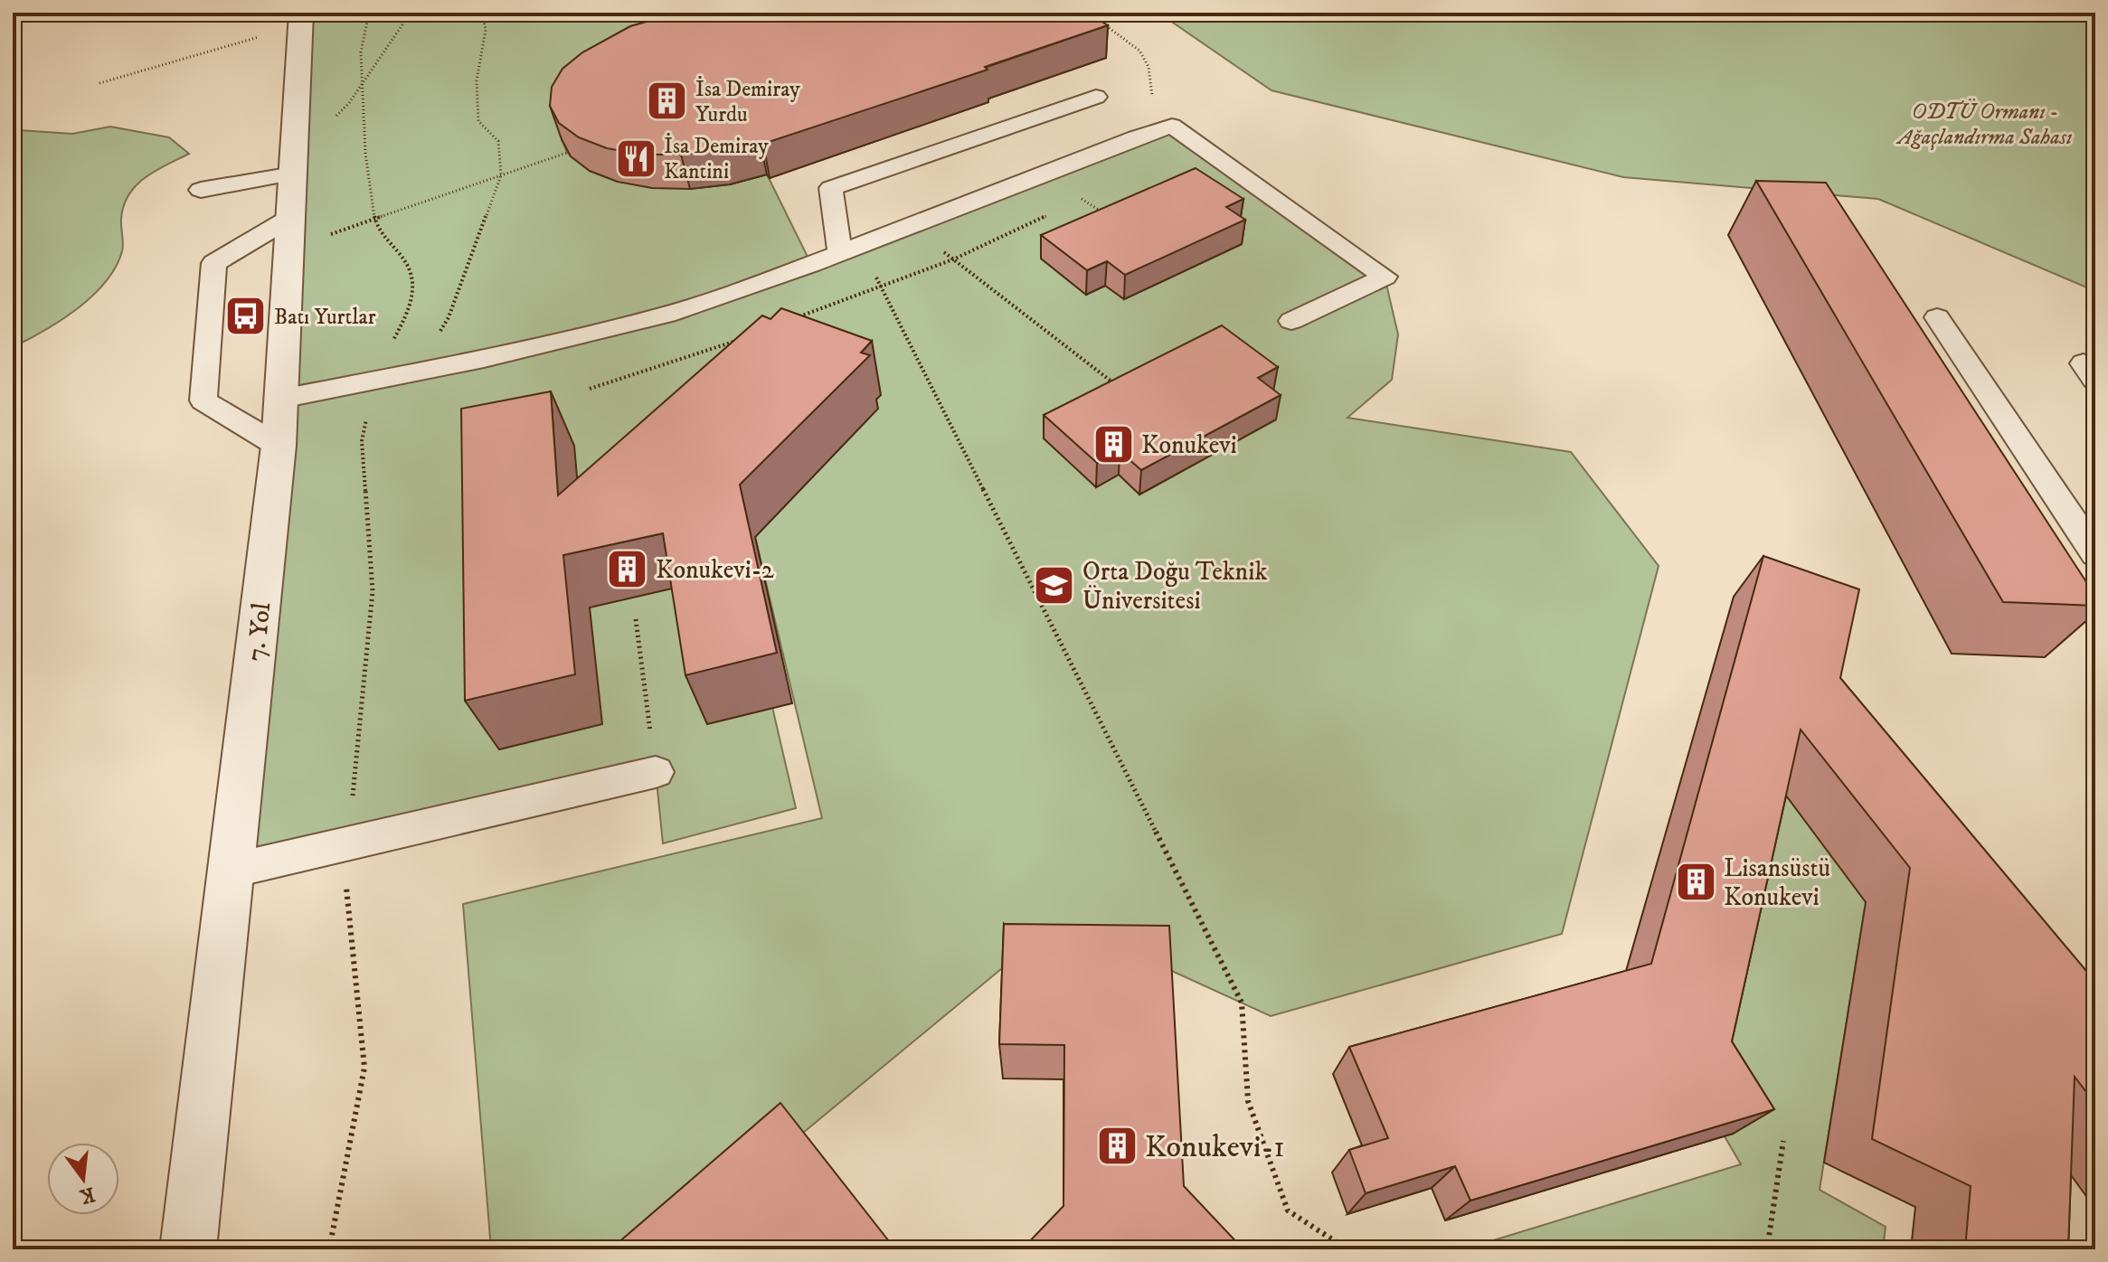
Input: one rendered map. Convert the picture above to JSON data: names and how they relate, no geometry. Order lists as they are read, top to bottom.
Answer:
{
  "streets": {
    "street": ["7. Yol"]
  },
  "parks": ["ODTÜ Ormanı - Ağaçlandırma Sahası"],
  "places": {
    "building": [
      "İsa Demiray Yurdu",
      "Konukevi",
      "Konukevi-2",
      "Lisansüstü Konukevi",
      "Konukevi-1"
    ],
    "restaurant": ["İsa Demiray Kantini"],
    "bus stop": ["Batı Yurtlar"],
    "school or university": ["Orta Doğu Teknik Üniversitesi"]
  },
  "north": "bottom"
}
